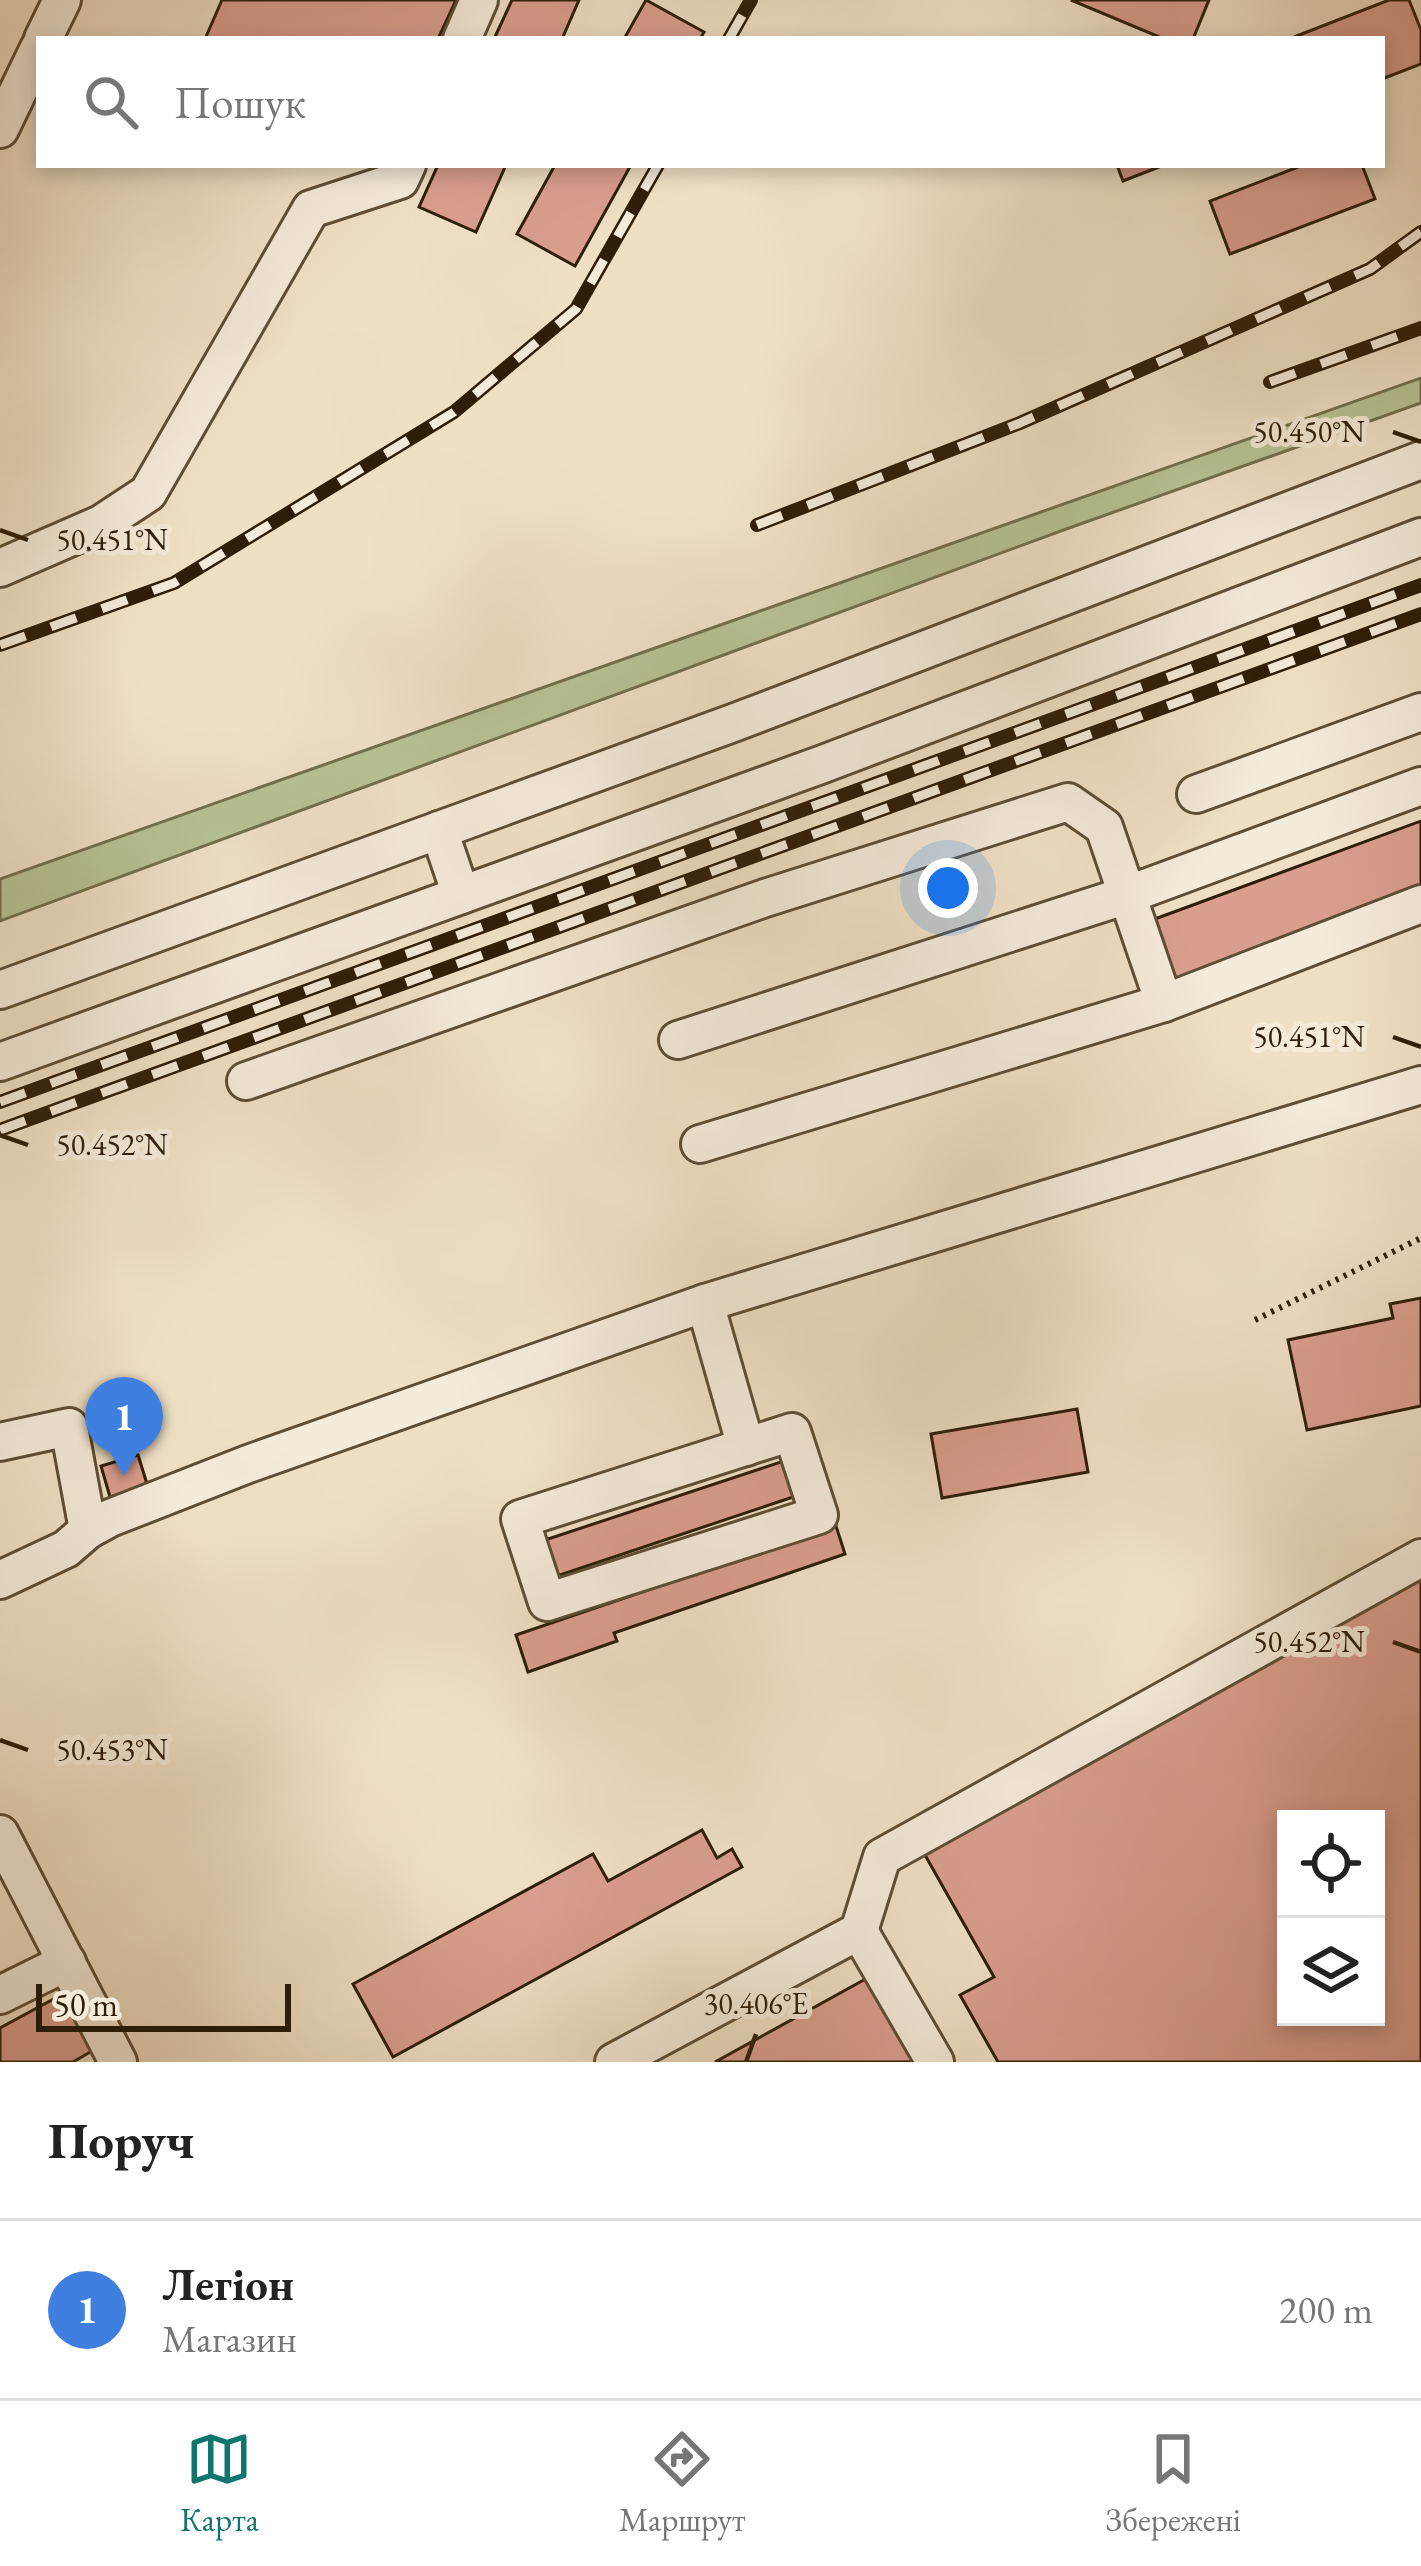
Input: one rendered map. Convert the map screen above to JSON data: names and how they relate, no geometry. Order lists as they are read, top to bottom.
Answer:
{
  "scale_bar": "50 m",
  "page": {
    "search": "Пошук",
    "pins": "1",
    "scale": "50 m",
    "heading": "Поруч",
    "list": [
      {
        "mark": "1",
        "name": "Легіон",
        "note": "Магазин",
        "value": "200 m"
      }
    ],
    "nav": ["Карта", "Маршрут", "Збережені"]
  },
  "coordinates": [
    "50.450°N",
    "50.451°N",
    "50.452°N",
    "50.453°N",
    "30.406°E"
  ]
}
